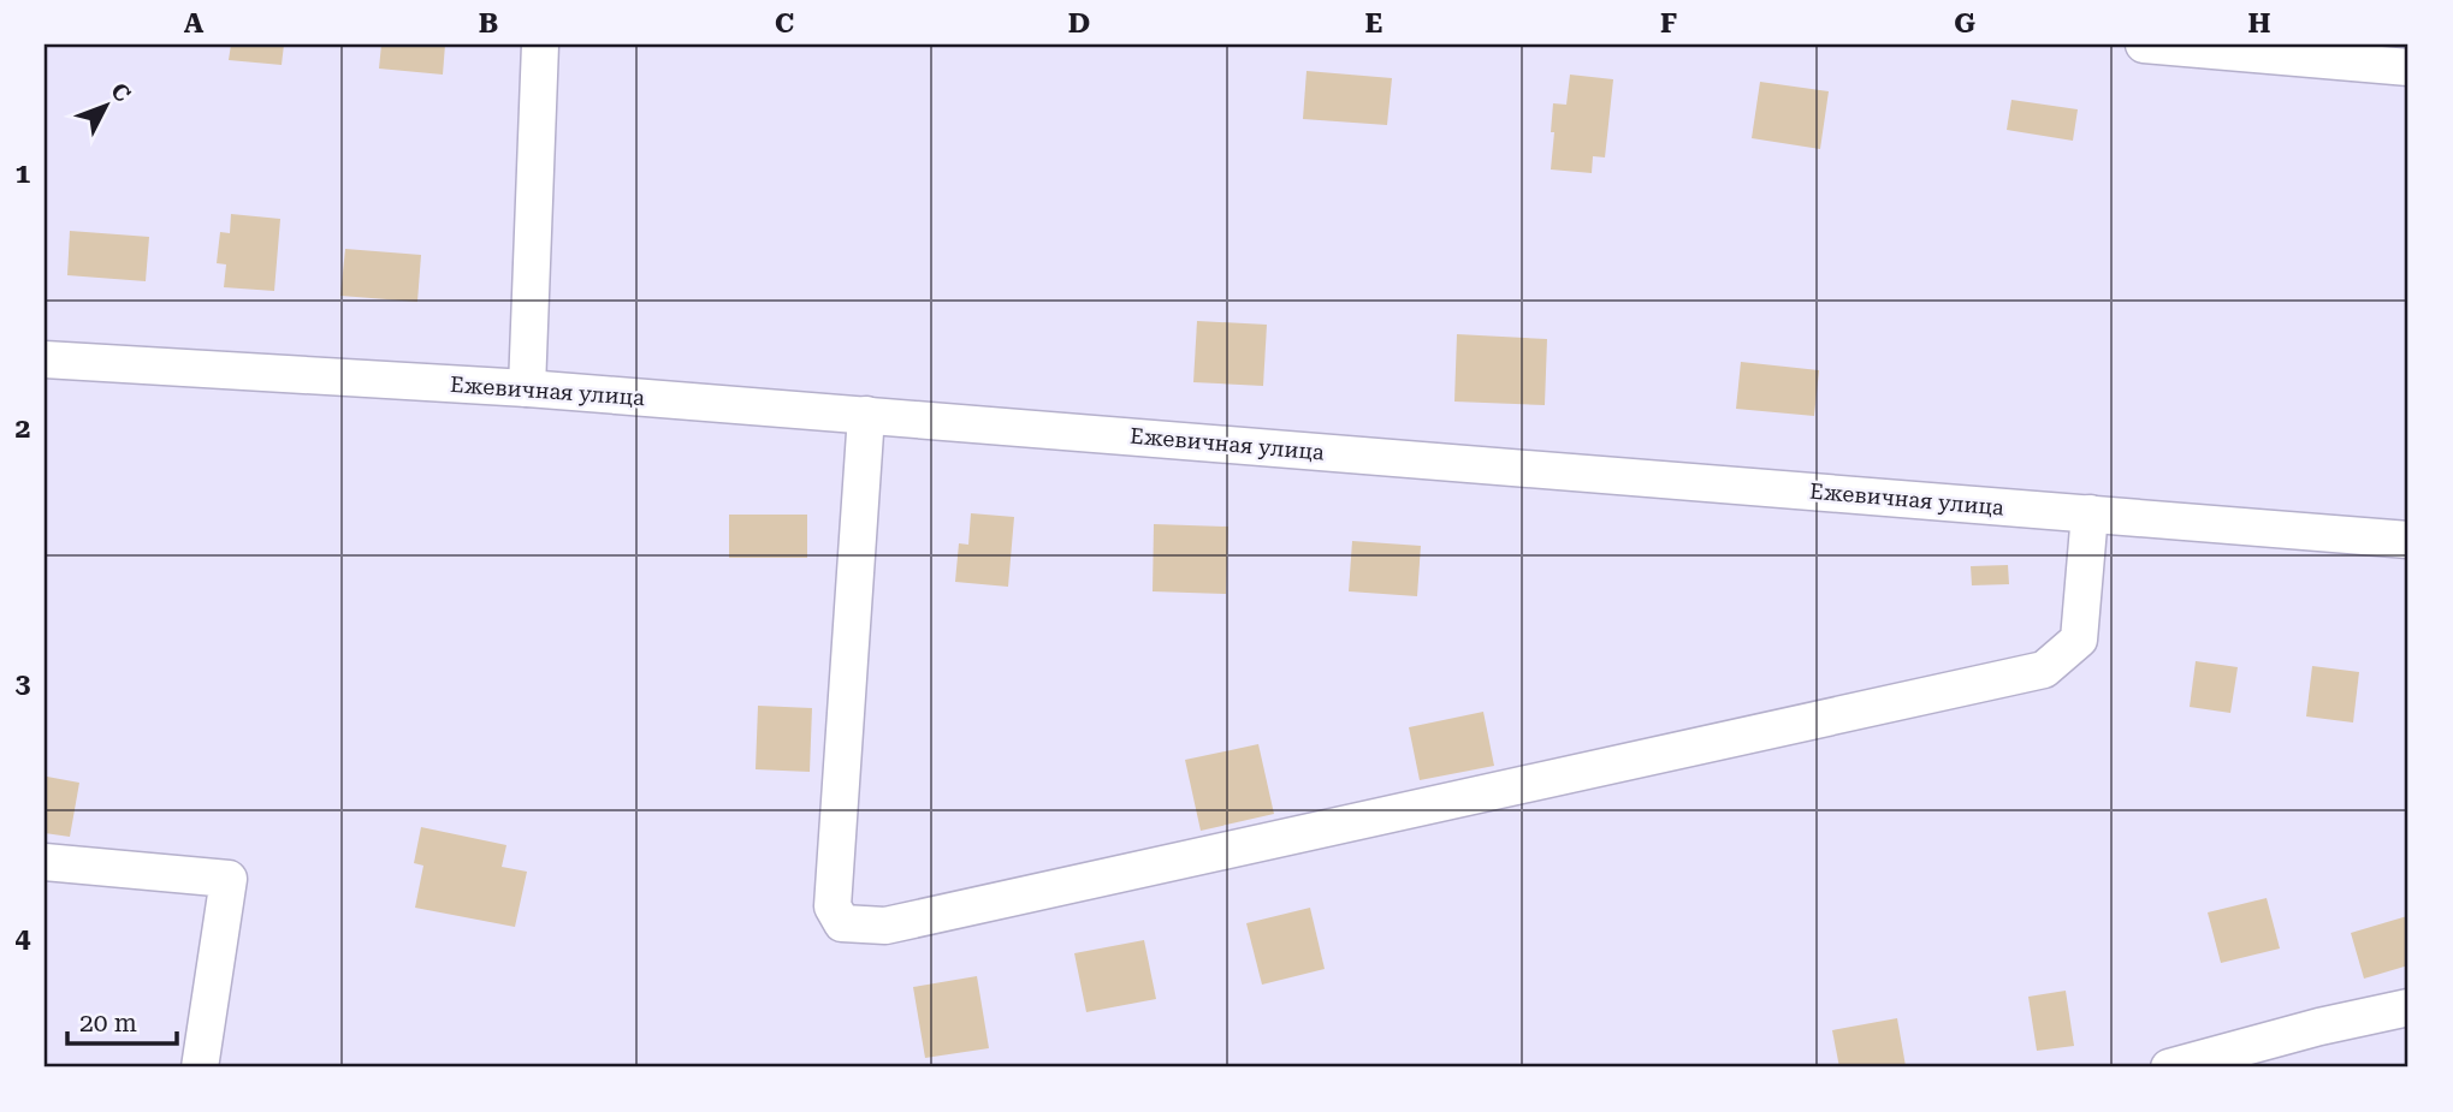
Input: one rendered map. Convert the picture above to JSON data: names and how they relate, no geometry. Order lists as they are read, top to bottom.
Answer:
{
  "streets": {
    "street": ["Ежевичная улица"]
  },
  "scale_bar": "20 m",
  "north": "top right",
  "grid": {
    "columns": [
      "A",
      "B",
      "C",
      "D",
      "E",
      "F",
      "G",
      "H"
    ],
    "rows": [
      "1",
      "2",
      "3",
      "4"
    ]
  }
}
